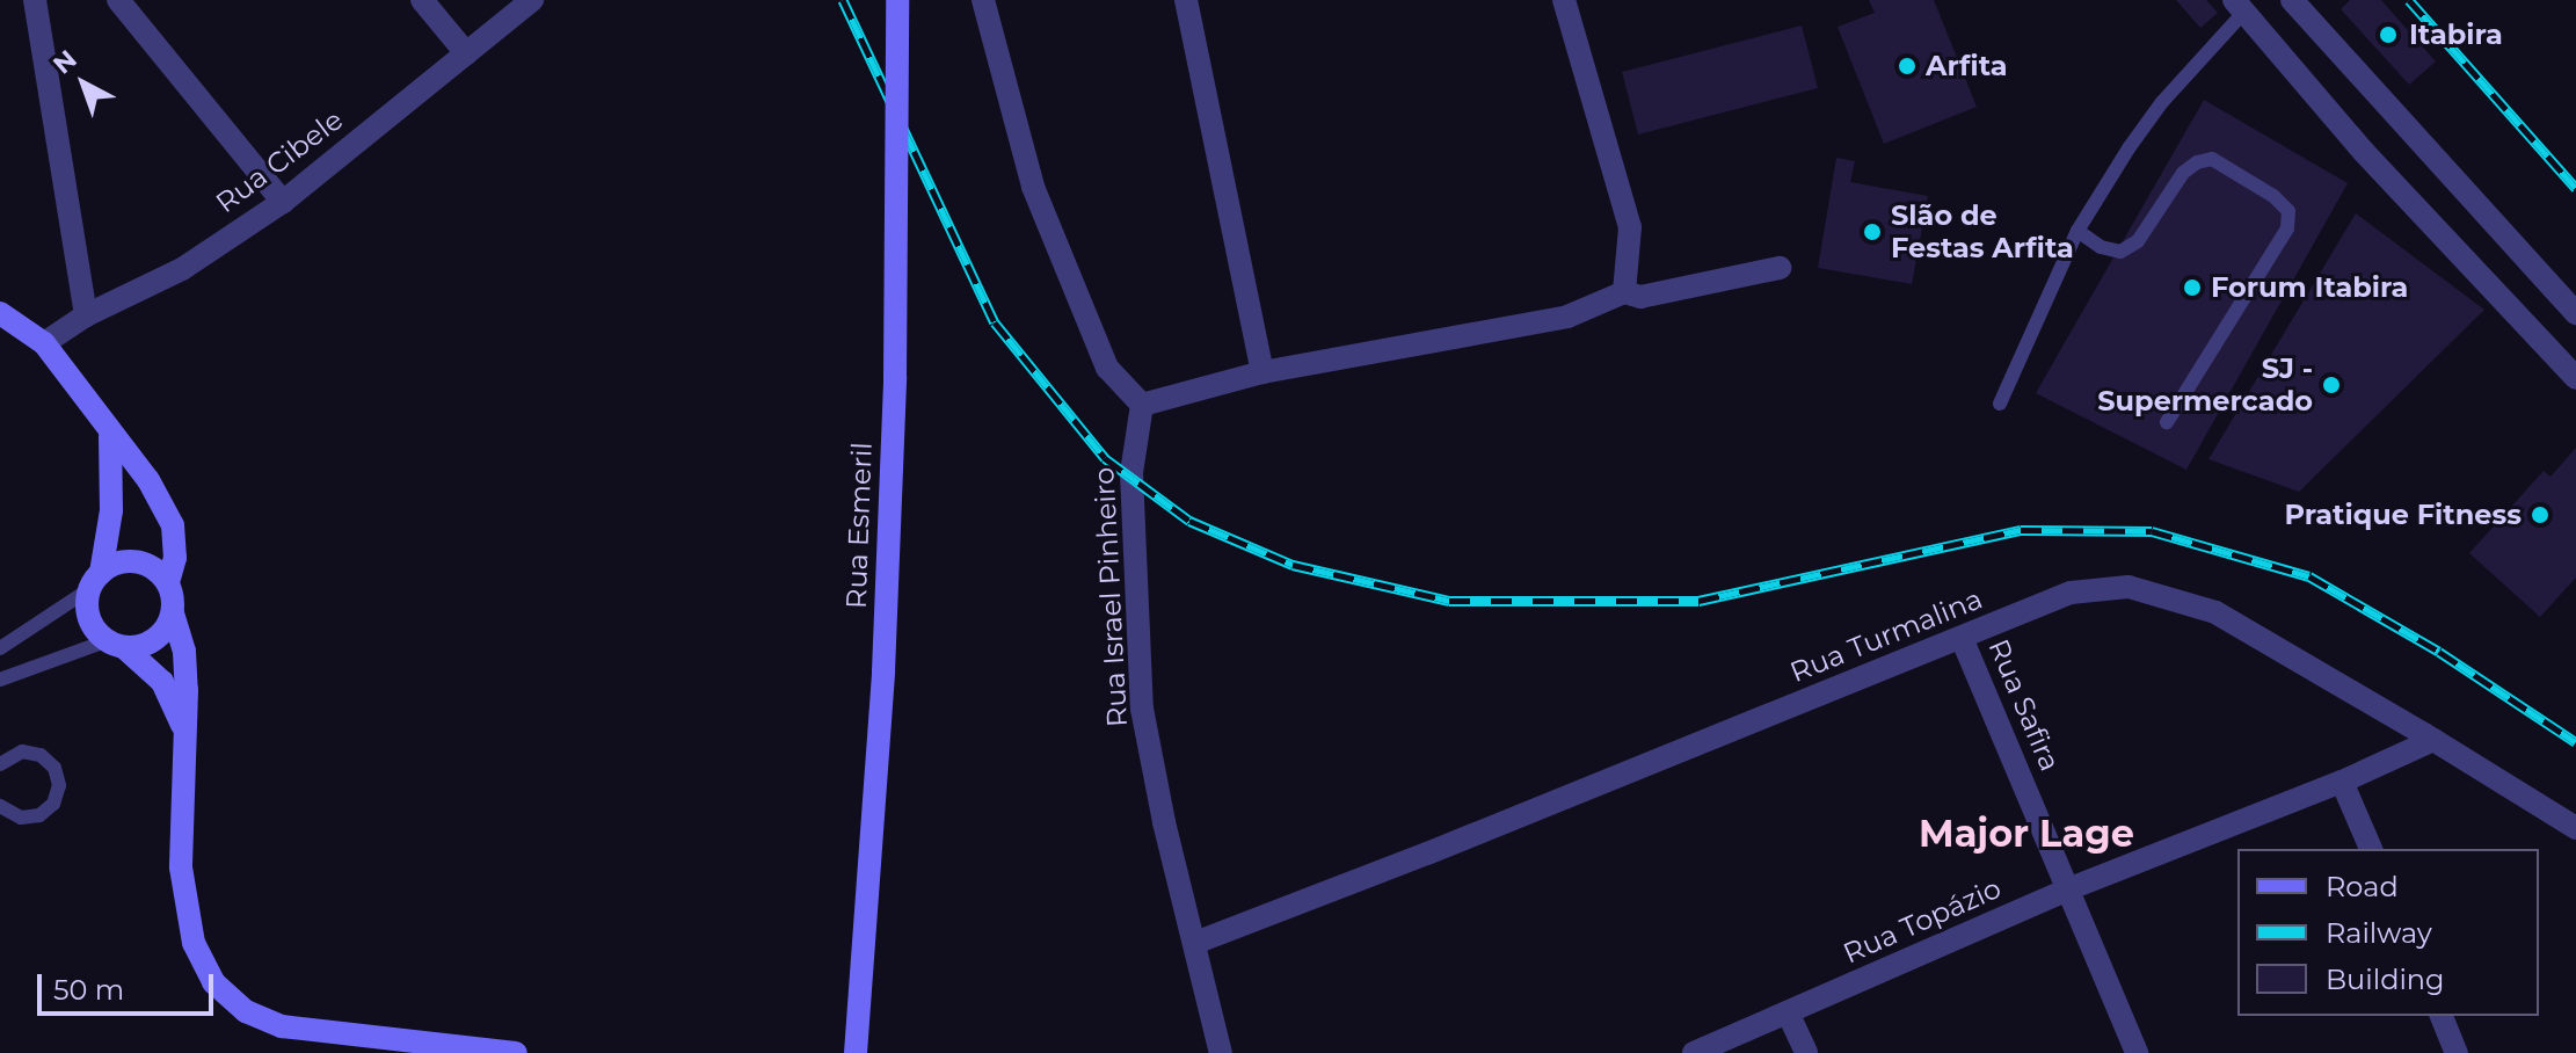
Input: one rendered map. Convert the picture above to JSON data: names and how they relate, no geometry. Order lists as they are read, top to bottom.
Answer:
{
  "streets": {
    "main road": ["Rua Esmeril"],
    "street": [
      "Rua Cibele",
      "Rua Israel Pinheiro",
      "Rua Turmalina",
      "Rua Safira",
      "Rua Topázio"
    ]
  },
  "crossings": [
    ["Rua Israel Pinheiro", "Rua Turmalina"],
    ["Rua Turmalina", "Rua Safira"],
    ["Rua Turmalina", "Rua Topázio"],
    ["Rua Safira", "Rua Topázio"]
  ],
  "districts": ["Major Lage"],
  "places": [
    "Itabira",
    "Arfita",
    "Slão de Festas Arfita",
    "Forum Itabira",
    "SJ - Supermercado",
    "Pratique Fitness"
  ],
  "legend": ["Road", "Railway", "Building"],
  "scale_bar": "50 m",
  "north": "top left"
}
